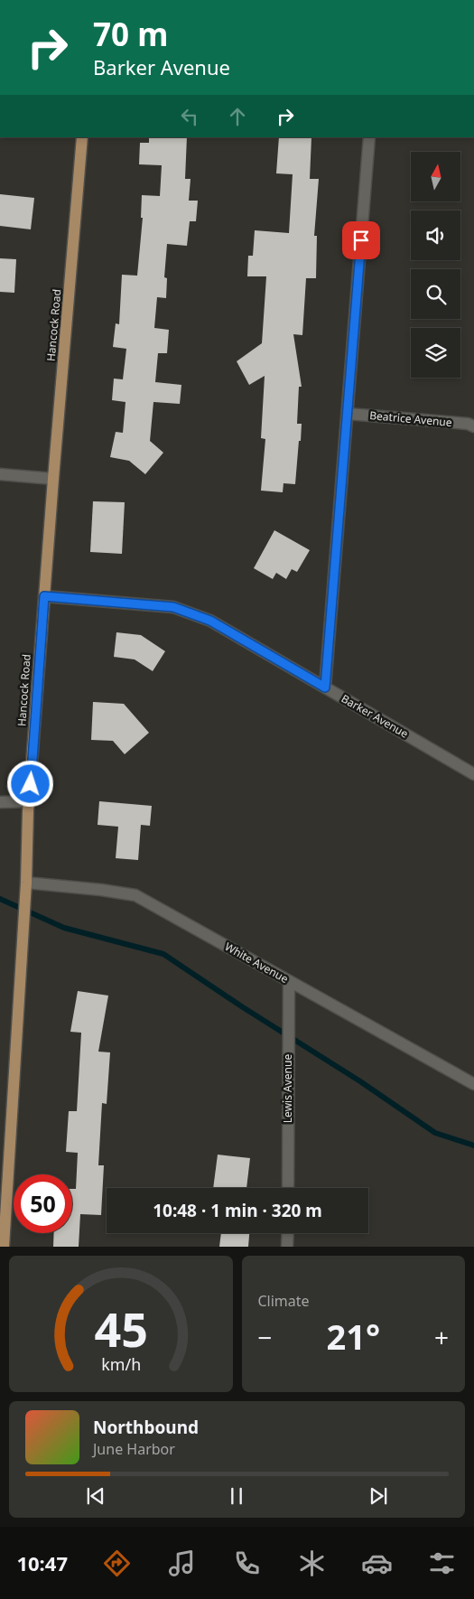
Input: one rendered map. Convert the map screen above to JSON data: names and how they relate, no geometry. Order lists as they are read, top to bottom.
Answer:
{
  "streets": {
    "main road": ["Hancock Road"],
    "street": [
      "Beatrice Avenue",
      "Barker Avenue",
      "White Avenue",
      "Lewis Avenue"
    ]
  },
  "crossings": [
    ["Hancock Road", "Barker Avenue"],
    ["Hancock Road", "White Avenue"],
    ["White Avenue", "Lewis Avenue"]
  ],
  "north": "top",
  "page": {
    "turn": ["70 m", "Barker Avenue"],
    "limit": "50",
    "trip": "10:48 · 1 min · 320 m",
    "tile": "Climate",
    "heat": ["−", "21°", "+"],
    "song": ["Northbound", "June Harbor"],
    "tabs": "10:47",
    "gauge": ["45", "km/h"]
  }
}
